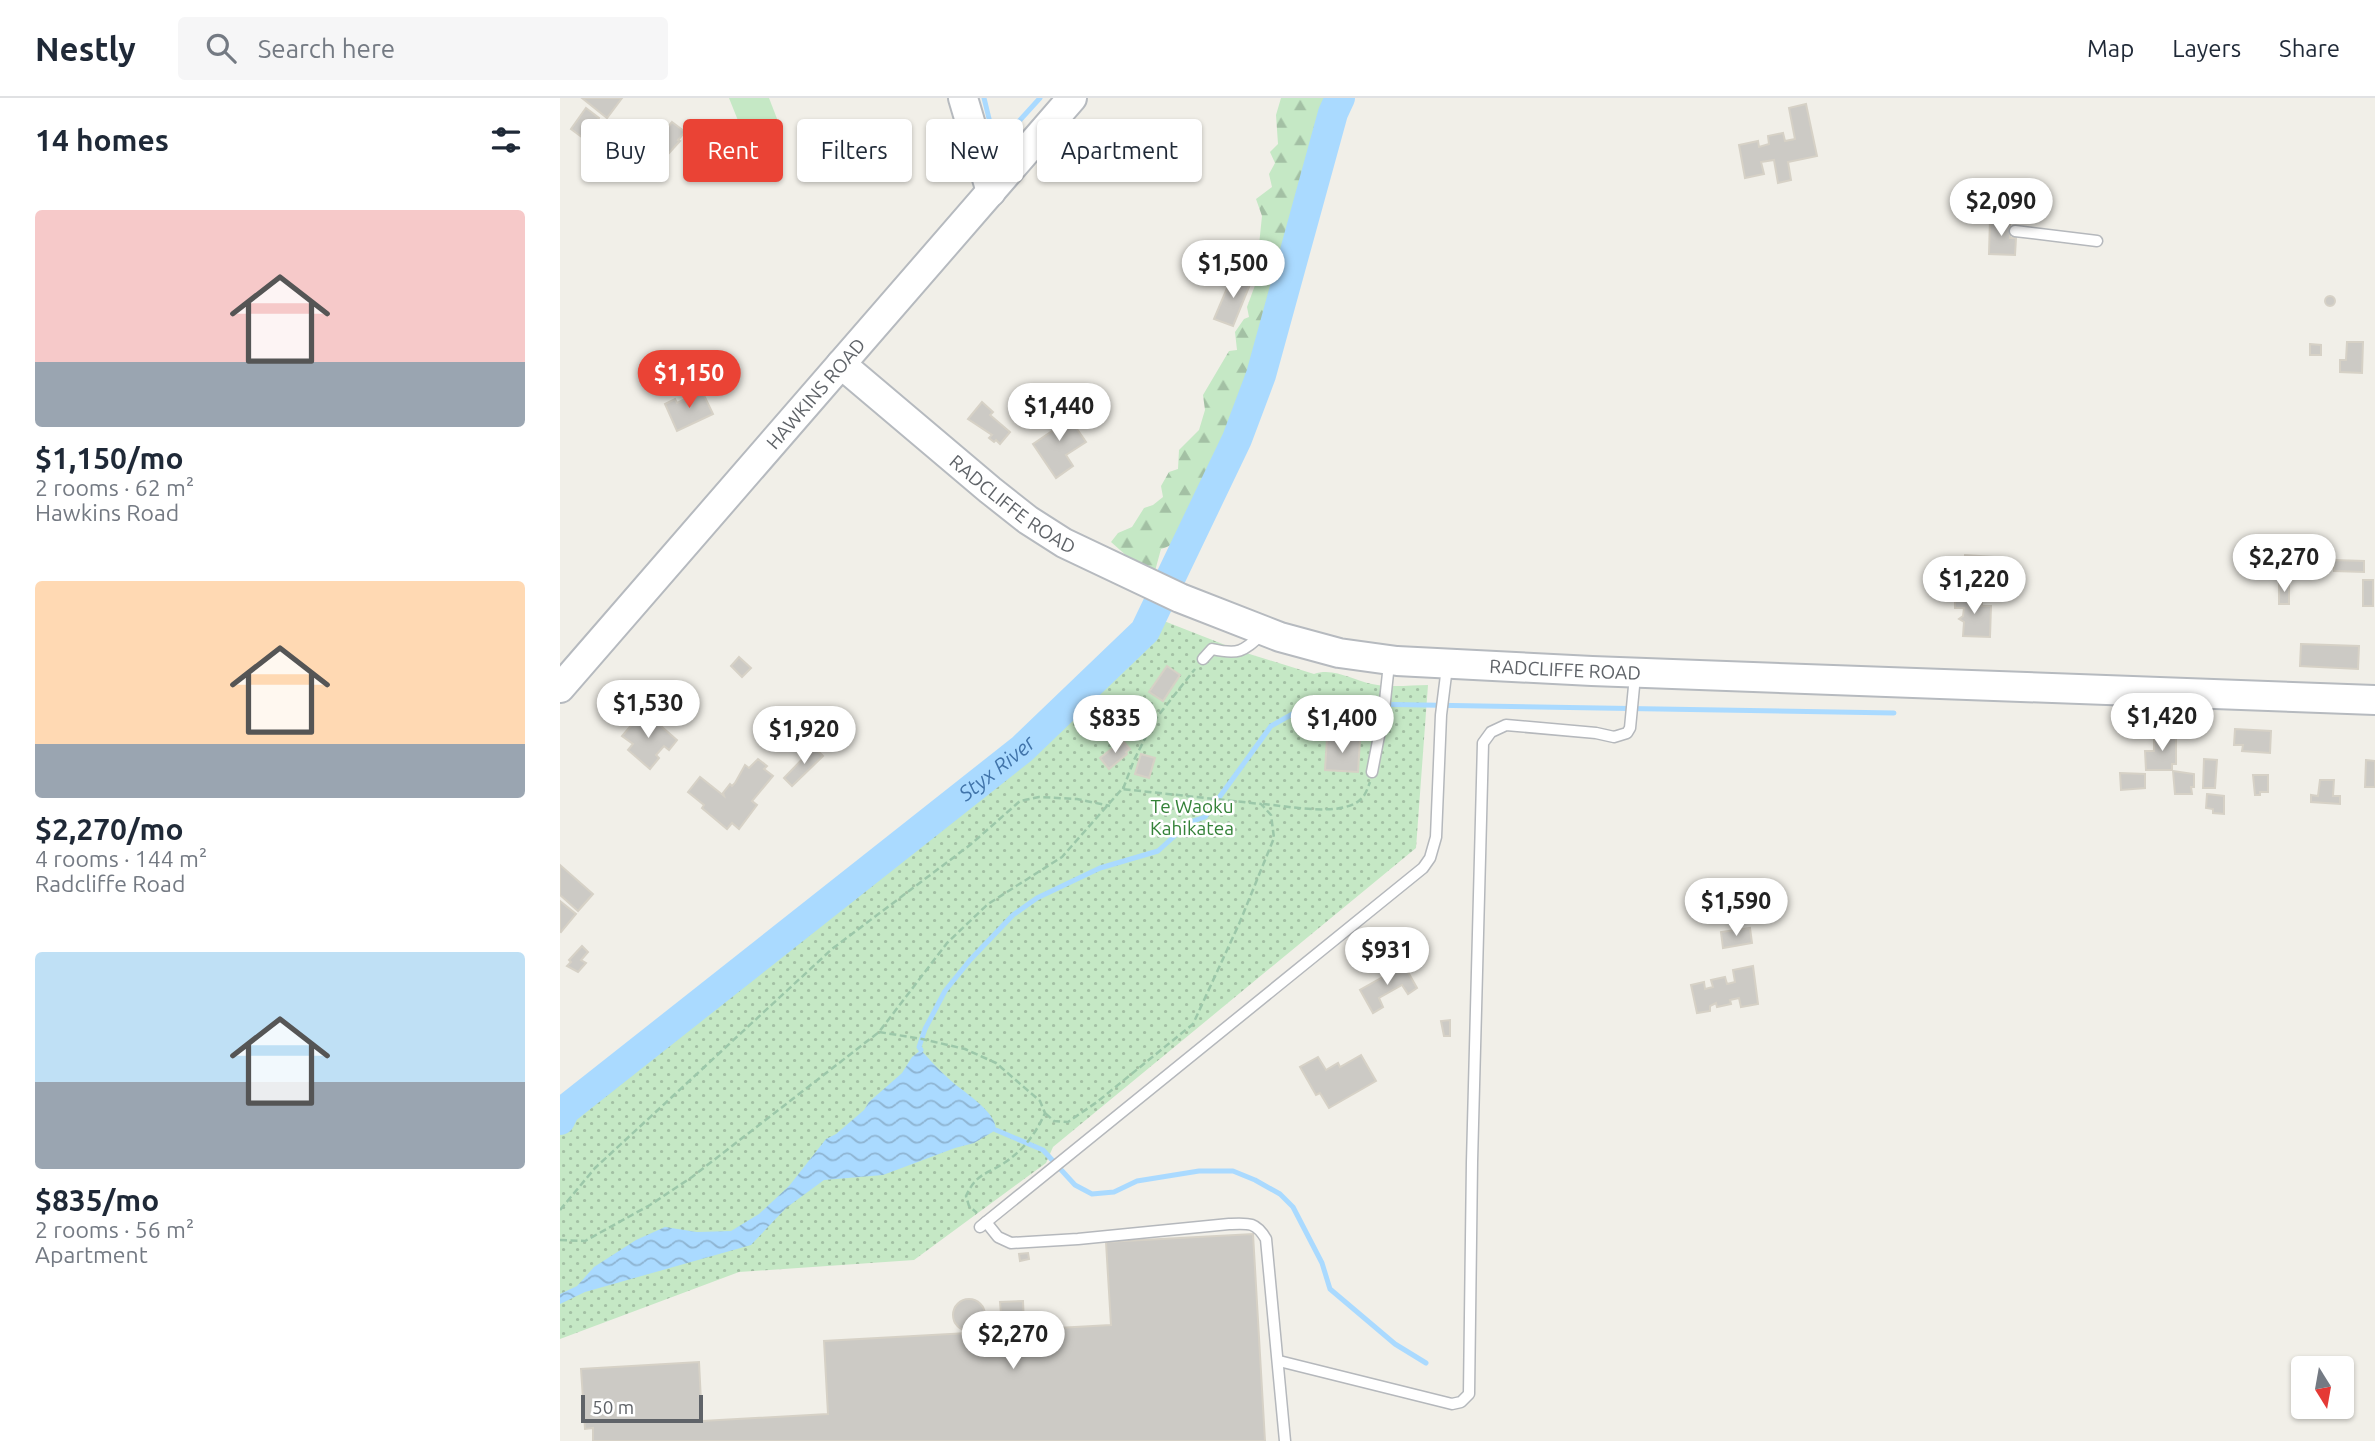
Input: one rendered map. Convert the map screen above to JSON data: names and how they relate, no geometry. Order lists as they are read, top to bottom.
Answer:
{
  "streets": {
    "street": ["HAWKINS ROAD", "RADCLIFFE ROAD"]
  },
  "crossings": [
    ["HAWKINS ROAD", "RADCLIFFE ROAD"]
  ],
  "water": ["Styx River"],
  "parks": ["Te Waoku Kahikatea"],
  "scale_bar": "50 m",
  "north": "bottom",
  "page": {
    "header": "Nestly",
    "search": "Search here",
    "nav": ["Map", "Layers", "Share"],
    "heading": "14 homes",
    "chip": [
      "Buy",
      "Rent",
      "Filters",
      "New",
      "Apartment"
    ],
    "price": [
      "$2,090",
      "$1,500",
      "$1,150",
      "$1,440",
      "$2,270",
      "$1,220",
      "$1,530",
      "$1,420",
      "$835",
      "$1,400",
      "$1,920",
      "$1,590",
      "$931",
      "$2,270"
    ],
    "list": [
      {
        "name": "$1,150/mo",
        "note": "2 rooms · 62 m² · Hawkins Road"
      },
      {
        "name": "$2,270/mo",
        "note": "4 rooms · 144 m² · Radcliffe Road"
      },
      {
        "name": "$835/mo",
        "note": "2 rooms · 56 m² · Apartment"
      }
    ],
    "scale": "50 m"
  }
}
